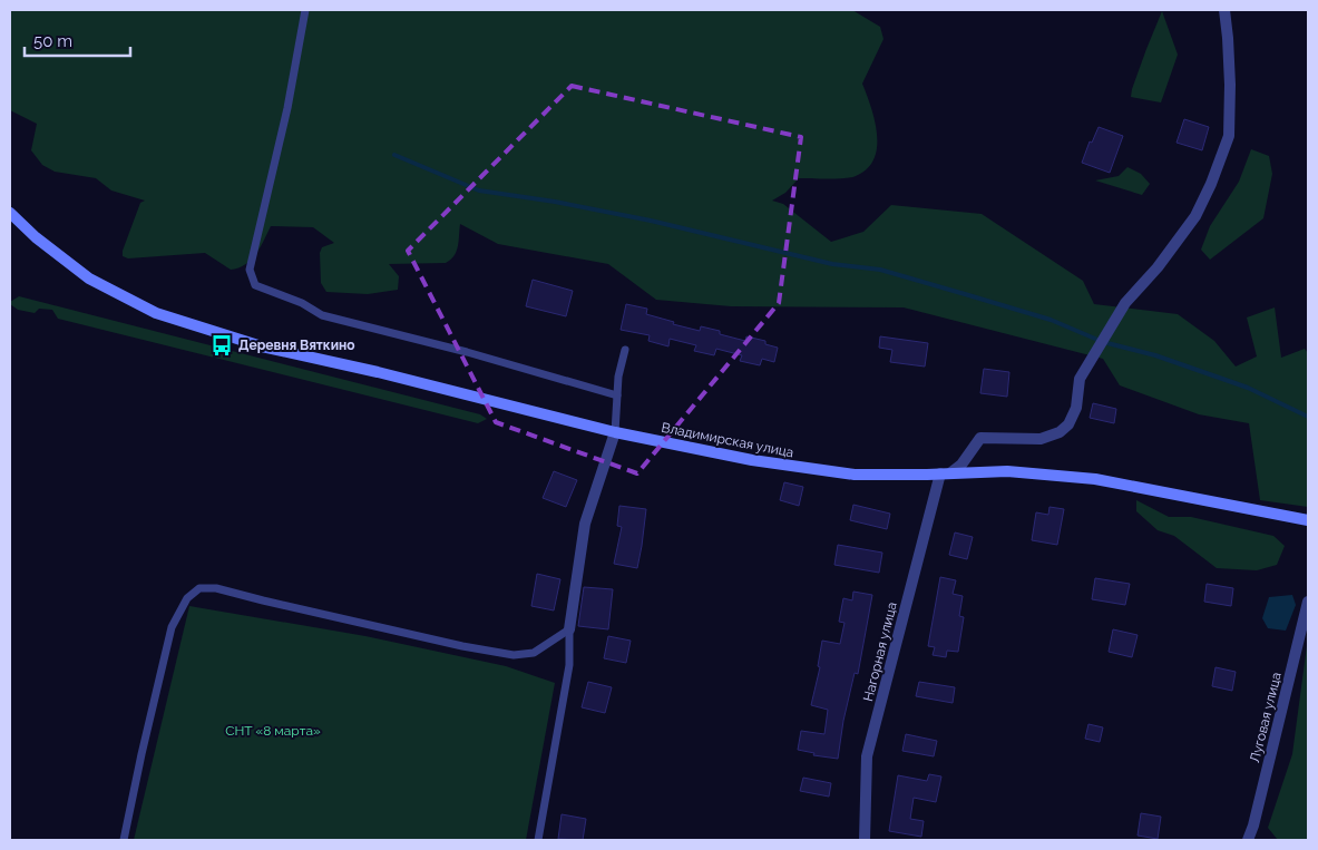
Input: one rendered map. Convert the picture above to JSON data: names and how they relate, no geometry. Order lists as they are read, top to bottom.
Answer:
{
  "streets": {
    "street": ["Владимирская улица", "Нагорная улица", "Луговая улица"]
  },
  "crossings": [
    ["Владимирская улица", "Нагорная улица"]
  ],
  "parks": ["СНТ «8 марта»"],
  "places": {
    "bus stop": ["Деревня Вяткино"]
  },
  "scale_bar": "50 m"
}
